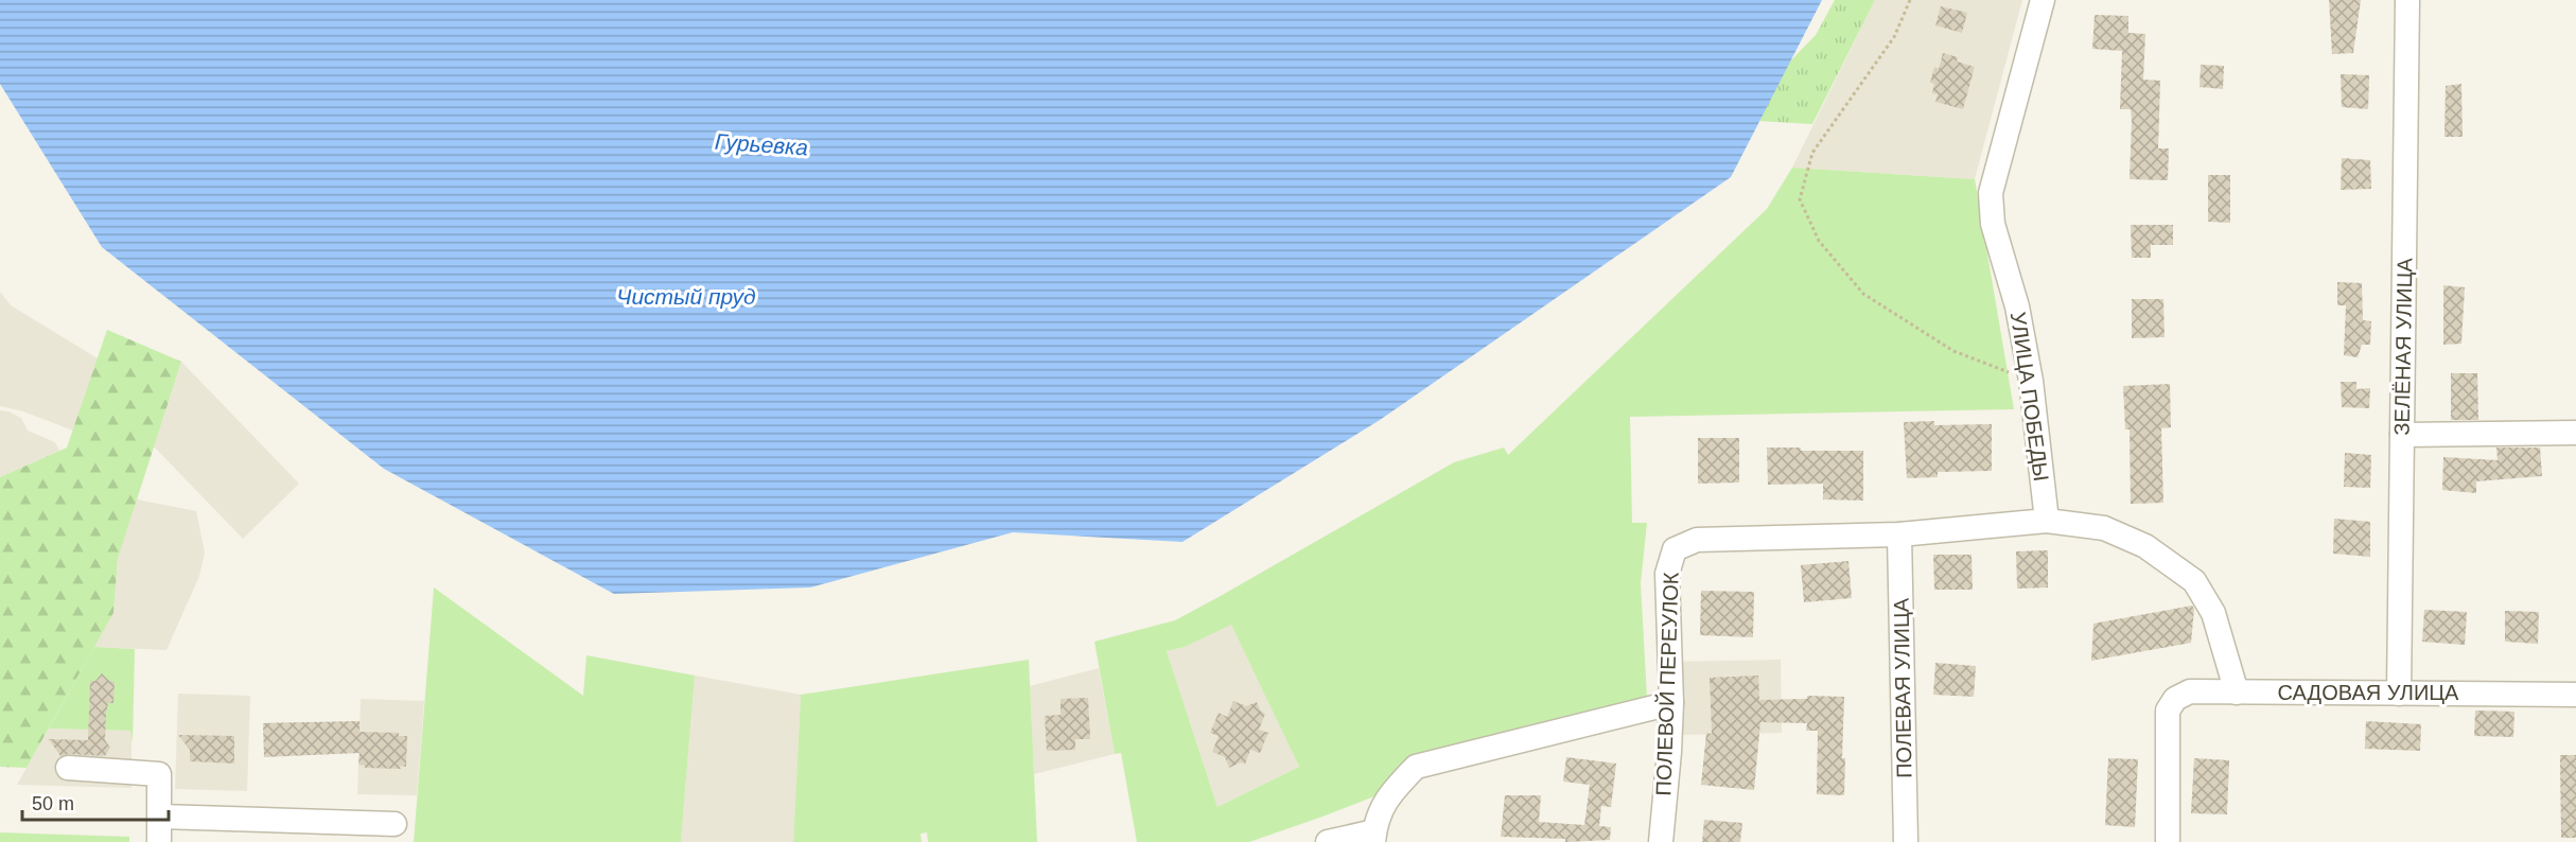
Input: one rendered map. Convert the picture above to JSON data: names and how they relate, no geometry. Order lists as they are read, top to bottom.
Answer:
{
  "streets": {
    "street": [
      "ЗЕЛЁНАЯ УЛИЦА",
      "УЛИЦА ПОБЕДЫ",
      "ПОЛЕВОЙ ПЕРЕУЛОК",
      "ПОЛЕВАЯ УЛИЦА",
      "САДОВАЯ УЛИЦА"
    ]
  },
  "crossings": [
    ["ЗЕЛЁНАЯ УЛИЦА", "САДОВАЯ УЛИЦА"],
    ["ПОЛЕВОЙ ПЕРЕУЛОК", "ПОЛЕВАЯ УЛИЦА"]
  ],
  "water": ["Гурьевка", "Чистый пруд"],
  "scale_bar": "50 m"
}
